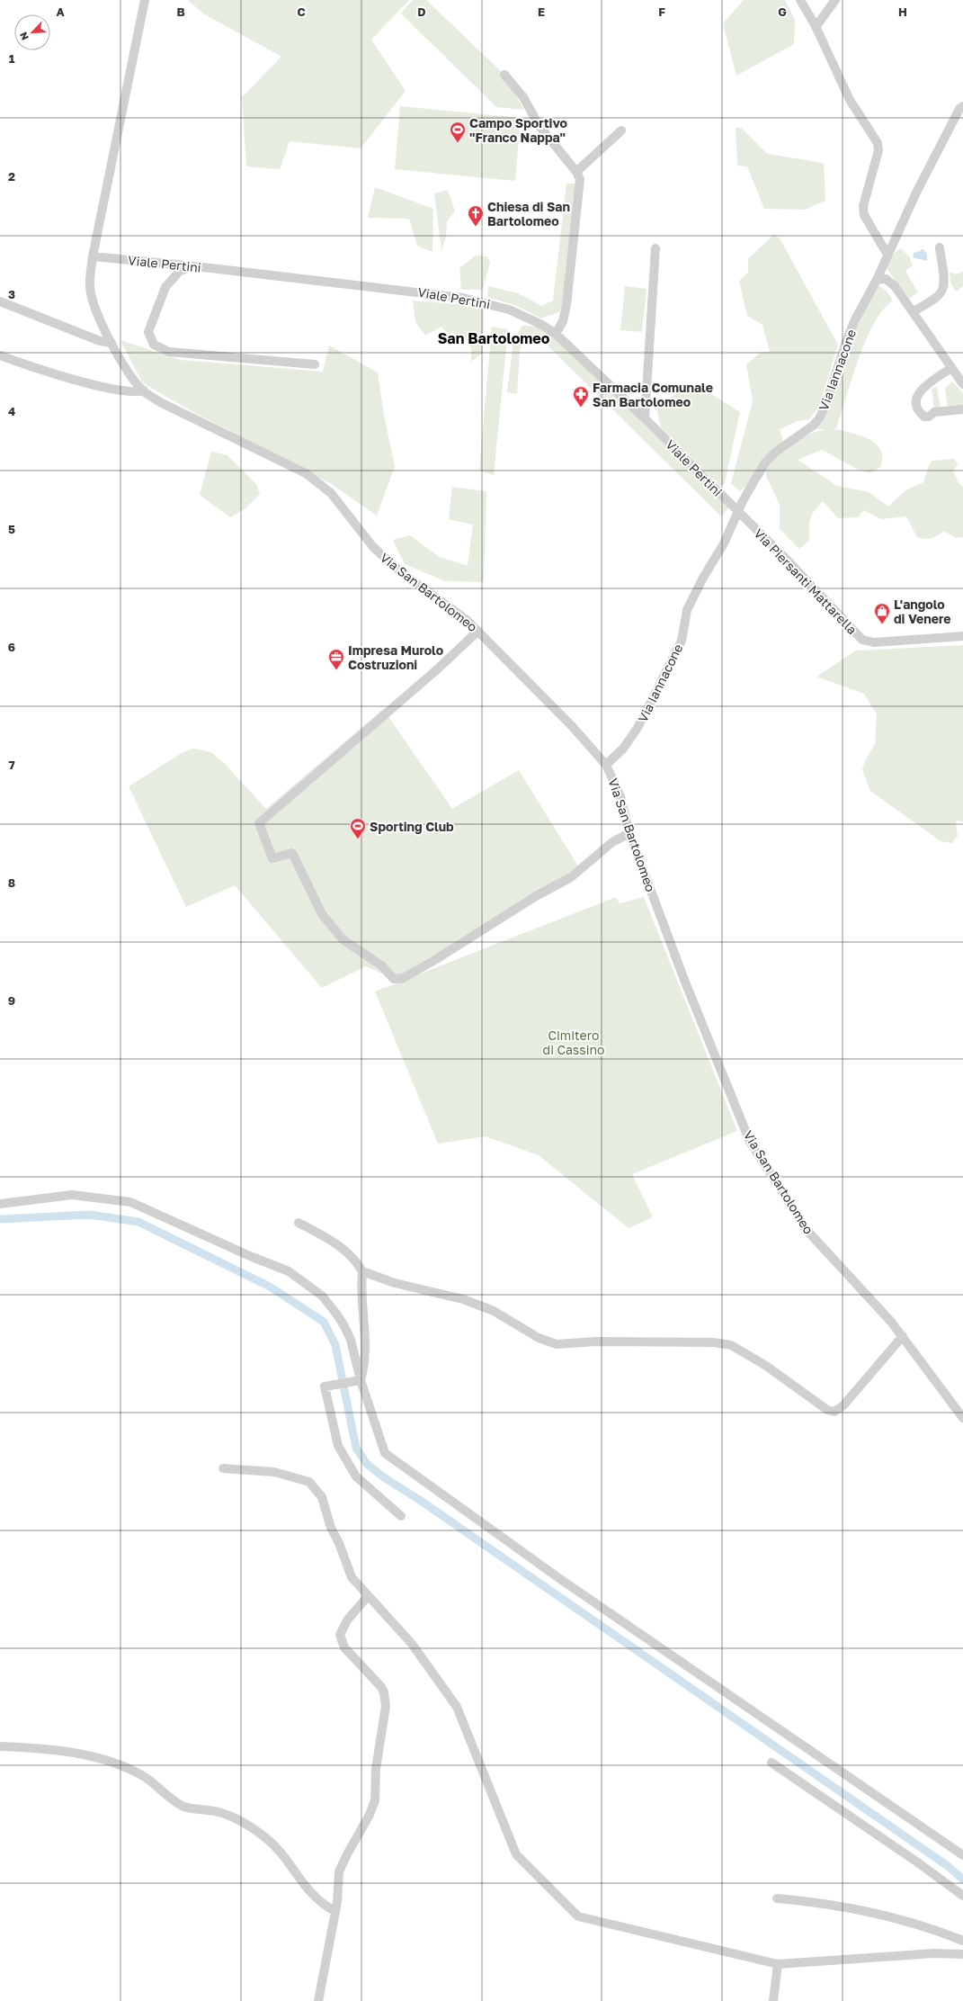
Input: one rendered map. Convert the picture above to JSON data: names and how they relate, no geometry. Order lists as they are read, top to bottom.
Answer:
{
  "streets": {
    "street": [
      "Viale Pertini",
      "Via Iannacone",
      "Via Piersanti Mattarella",
      "Via San Bartolomeo"
    ]
  },
  "crossings": [
    ["Viale Pertini", "Via Iannacone"],
    ["Viale Pertini", "Via Piersanti Mattarella"],
    ["Viale Pertini", "Via San Bartolomeo"],
    ["Via Iannacone", "Via Piersanti Mattarella"],
    ["Via Iannacone", "Via San Bartolomeo"]
  ],
  "districts": ["San Bartolomeo"],
  "parks": ["Cimitero di Cassino"],
  "places": {
    "sports": ["Campo Sportivo \"Franco Nappa\"", "Sporting Club"],
    "church": ["Chiesa di San Bartolomeo"],
    "pharmacy": ["Farmacia Comunale San Bartolomeo"],
    "shop": ["L'angolo di Venere"],
    "office": ["Impresa Murolo Costruzioni"]
  },
  "north": "bottom left",
  "grid": {
    "columns": [
      "A",
      "B",
      "C",
      "D",
      "E",
      "F",
      "G",
      "H"
    ],
    "rows": [
      "1",
      "2",
      "3",
      "4",
      "5",
      "6",
      "7",
      "8",
      "9"
    ]
  }
}
